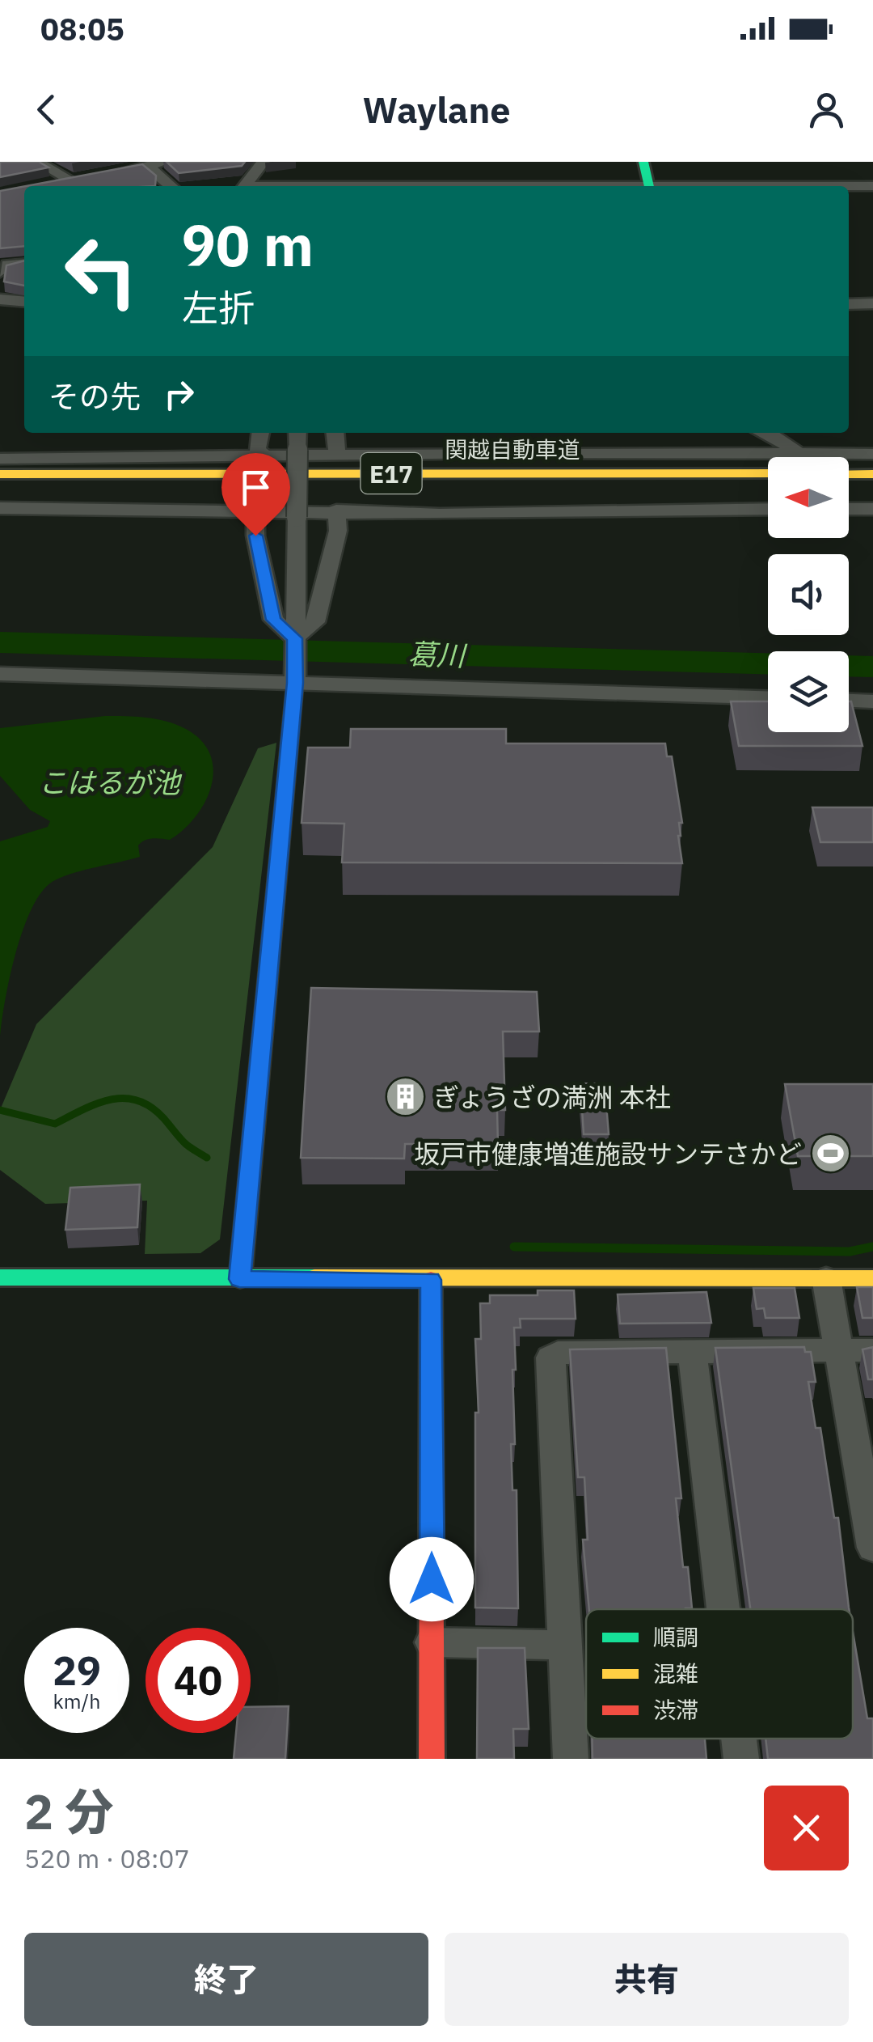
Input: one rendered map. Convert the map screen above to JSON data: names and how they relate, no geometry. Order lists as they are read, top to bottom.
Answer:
{
  "streets": {
    "main road": ["関越自動車道", "E17"]
  },
  "water": ["葛川", "こはるが池"],
  "places": {
    "building": ["ぎょうざの満洲 本社"],
    "sports": ["坂戸市健康増進施設サンテさかど"]
  },
  "legend": ["順調", "混雑", "渋滞"],
  "north": "left",
  "page": {
    "status": "08:05",
    "header": "Waylane",
    "turn": ["90 m", "左折"],
    "then": "その先",
    "speed": "29 km/h",
    "limit": "40",
    "heading": ["2 分", "520 m · 08:07"],
    "buttons": ["終了", "共有"]
  }
}
